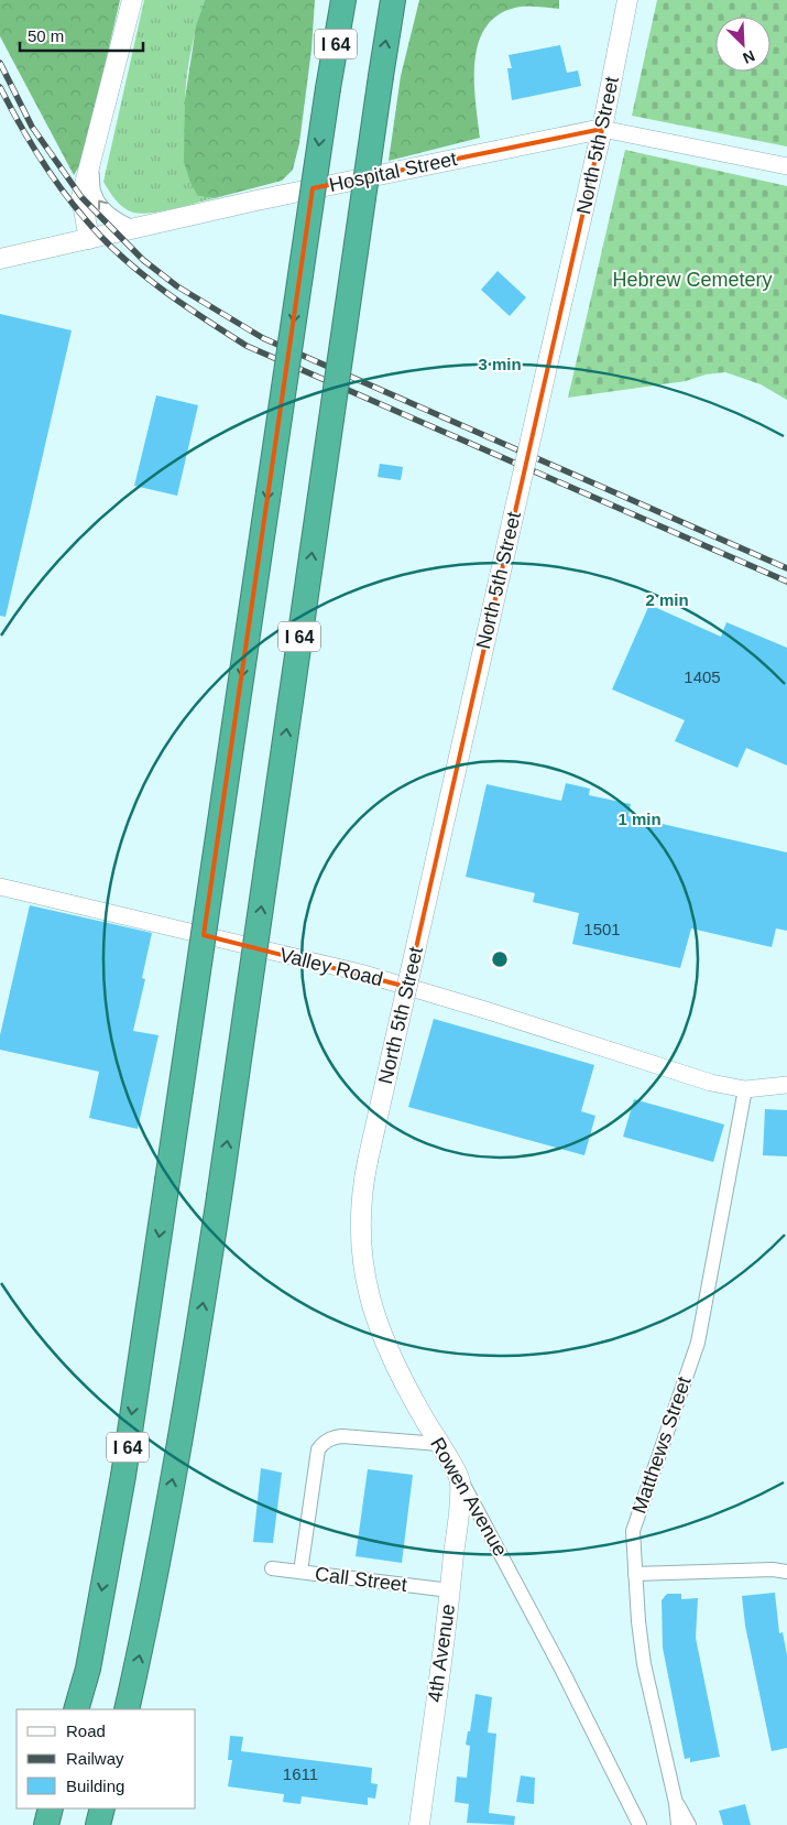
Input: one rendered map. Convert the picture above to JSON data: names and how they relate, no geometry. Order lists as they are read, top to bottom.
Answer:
{
  "streets": {
    "highway": ["I 64"],
    "main road": [
      "North 5th Street",
      "Hospital Street",
      "Rowen Avenue",
      "4th Avenue"
    ],
    "street": ["Valley Road", "Matthews Street", "Call Street"]
  },
  "crossings": [
    ["North 5th Street", "Hospital Street"],
    ["North 5th Street", "Rowen Avenue"],
    ["Valley Road", "Matthews Street"],
    ["Rowen Avenue", "4th Avenue"],
    ["Call Street", "4th Avenue"]
  ],
  "parks": ["Hebrew Cemetery"],
  "house_numbers": ["1405", "1501", "1611"],
  "legend": ["Road", "Railway", "Building"],
  "scale_bar": "50 m",
  "north": "bottom right",
  "rings": ["3 min", "2 min", "1 min"]
}
